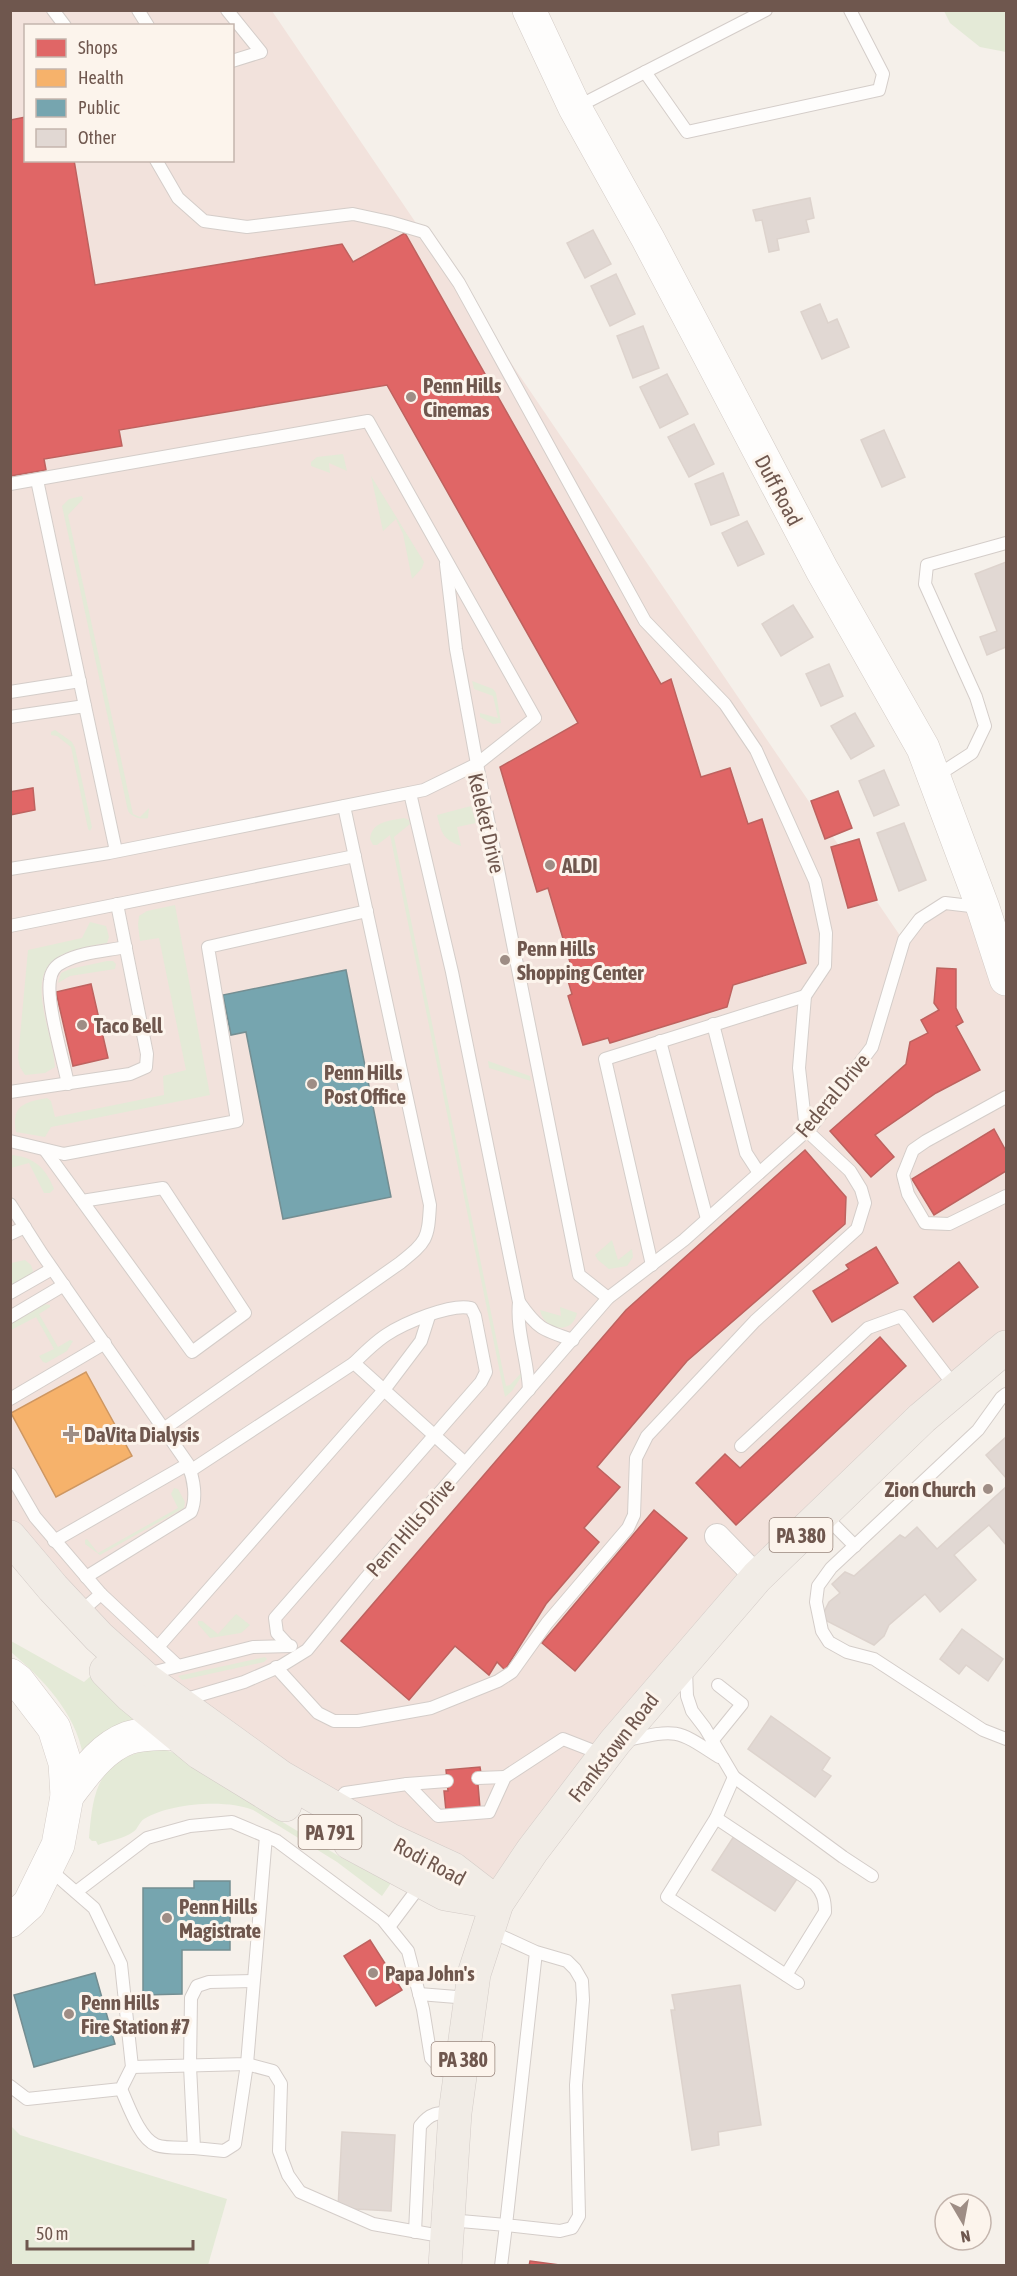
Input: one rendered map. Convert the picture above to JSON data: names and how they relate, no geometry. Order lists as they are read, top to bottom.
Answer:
{
  "streets": {
    "main road": [
      "PA 380",
      "Frankstown Road",
      "PA 791",
      "Rodi Road"
    ],
    "street": ["Duff Road"],
    "lane": ["Keleket Drive", "Federal Drive", "Penn Hills Drive"]
  },
  "crossings": [
    ["Duff Road", "Federal Drive"],
    ["Keleket Drive", "Federal Drive"],
    ["Keleket Drive", "Penn Hills Drive"],
    ["Federal Drive", "Penn Hills Drive"],
    ["Penn Hills Drive", "Rodi Road"],
    ["Frankstown Road", "Rodi Road"]
  ],
  "places": {
    "other": [
      "Penn Hills Cinemas",
      "ALDI",
      "Penn Hills Shopping Center",
      "Taco Bell",
      "Penn Hills Post Office",
      "Zion Church",
      "Penn Hills Magistrate",
      "Papa John's",
      "Penn Hills Fire Station #7"
    ],
    "health": ["DaVita Dialysis"]
  },
  "legend": [
    "Shops",
    "Health",
    "Public",
    "Other"
  ],
  "scale_bar": "50 m",
  "north": "bottom"
}
